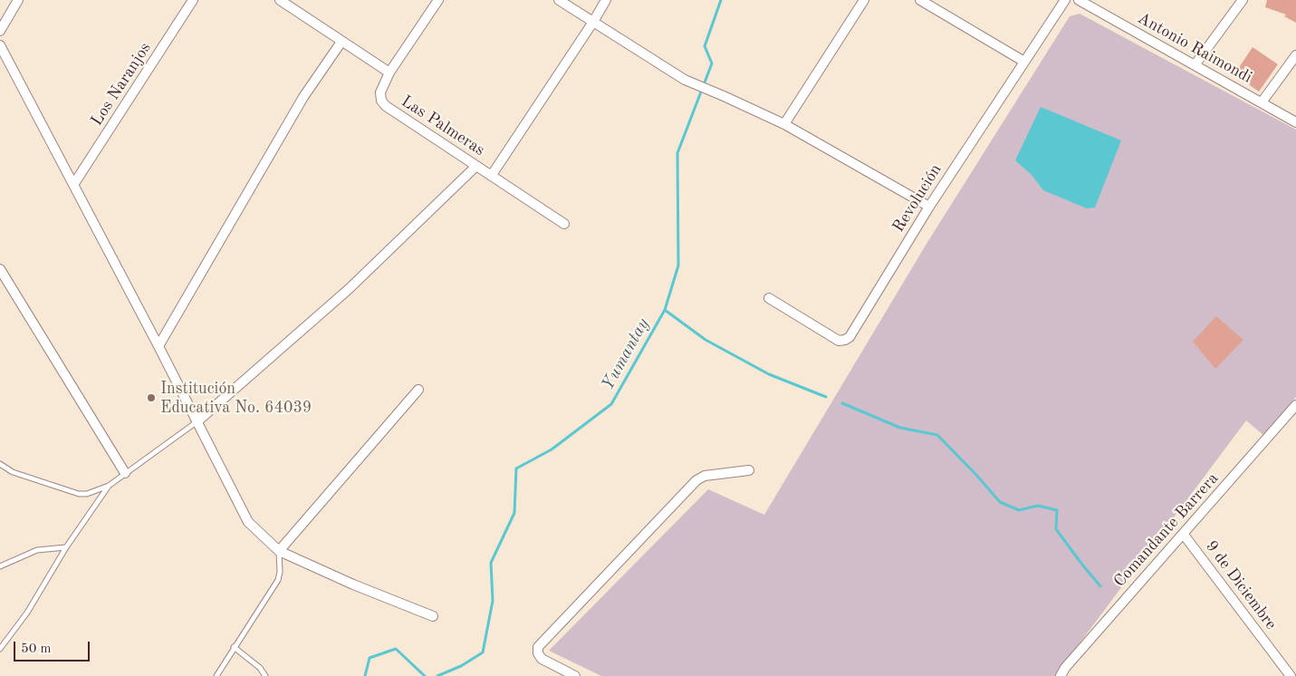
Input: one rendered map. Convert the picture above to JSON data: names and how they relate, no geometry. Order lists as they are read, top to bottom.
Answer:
{
  "streets": {
    "street": [
      "Antonio Raimondi",
      "Los Naranjos",
      "Las Palmeras",
      "Revolución",
      "Comandante Barrera",
      "9 de Diciembre"
    ]
  },
  "crossings": [
    ["Comandante Barrera", "9 de Diciembre"]
  ],
  "water": ["Yumantay"],
  "places": ["Institución Educativa No. 64039"],
  "scale_bar": "50 m"
}
